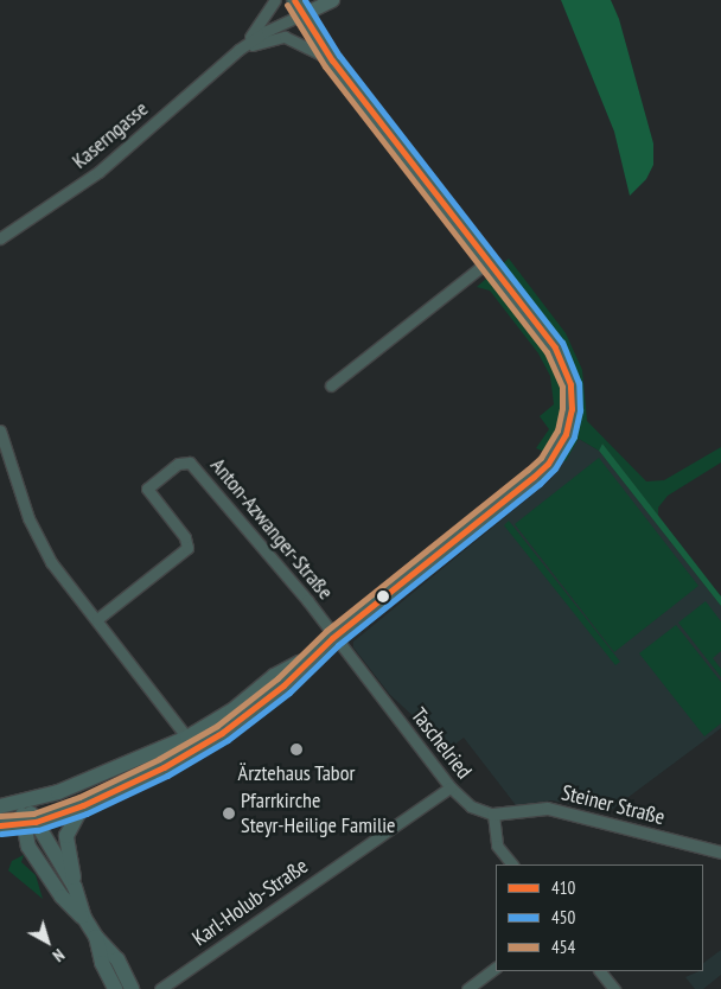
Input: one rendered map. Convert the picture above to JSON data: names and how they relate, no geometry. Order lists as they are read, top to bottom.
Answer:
{
  "streets": {
    "street": [
      "Kaserngasse",
      "Anton-Azwanger-Straße",
      "Taschelried",
      "Steiner Straße",
      "Karl-Holub-Straße"
    ]
  },
  "crossings": [
    ["Anton-Azwanger-Straße", "Taschelried"],
    ["Taschelried", "Steiner Straße"],
    ["Taschelried", "Karl-Holub-Straße"]
  ],
  "places": ["Ärztehaus Tabor", "Pfarrkirche Steyr-Heilige Familie"],
  "lines": ["transit line 410", "transit line 450", "transit line 454"],
  "legend": ["410", "450", "454"],
  "north": "bottom right"
}
